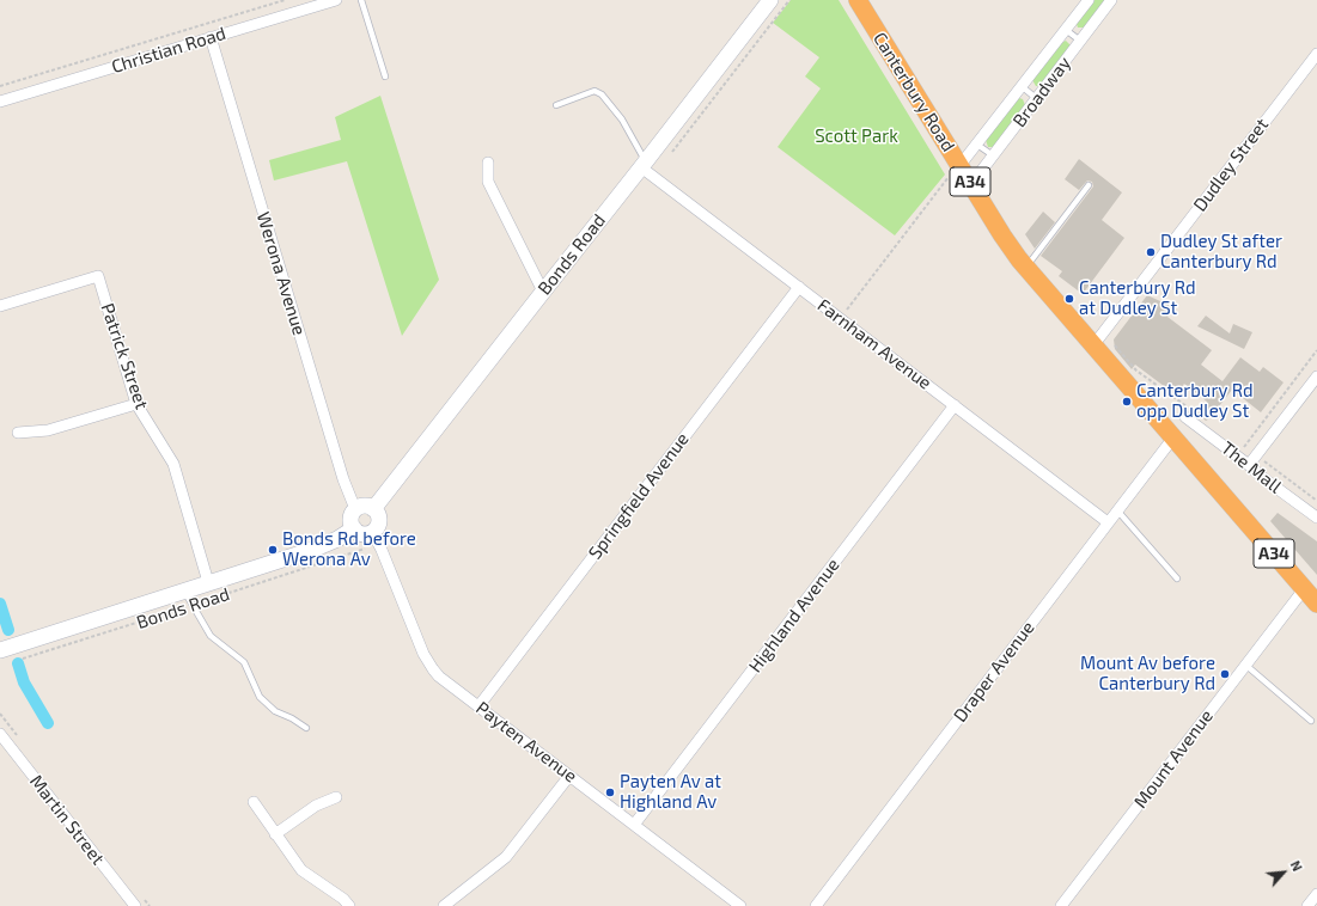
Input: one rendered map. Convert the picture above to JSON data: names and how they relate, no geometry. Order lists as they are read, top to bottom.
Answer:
{
  "streets": {
    "highway": ["Canterbury Road", "A34"],
    "main road": ["Bonds Road"],
    "street": [
      "Christian Road",
      "Broadway",
      "Dudley Street",
      "Werona Avenue",
      "Farnham Avenue",
      "Patrick Street",
      "The Mall",
      "Springfield Avenue",
      "Highland Avenue",
      "Draper Avenue",
      "Payten Avenue",
      "Mount Avenue",
      "Martin Street"
    ]
  },
  "crossings": [
    ["Christian Road", "Werona Avenue"],
    ["Canterbury Road", "Broadway"],
    ["Canterbury Road", "Dudley Street"],
    ["Canterbury Road", "Draper Avenue"],
    ["Canterbury Road", "Mount Avenue"],
    ["Bonds Road", "Werona Avenue"],
    ["Bonds Road", "Farnham Avenue"],
    ["Bonds Road", "Patrick Street"],
    ["Bonds Road", "Payten Avenue"],
    ["Werona Avenue", "Payten Avenue"],
    ["Farnham Avenue", "Springfield Avenue"],
    ["Farnham Avenue", "Highland Avenue"],
    ["Farnham Avenue", "Draper Avenue"],
    ["Springfield Avenue", "Payten Avenue"],
    ["Highland Avenue", "Payten Avenue"]
  ],
  "parks": ["Scott Park"],
  "places": [
    "Dudley St after Canterbury Rd",
    "Canterbury Rd at Dudley St",
    "Canterbury Rd opp Dudley St",
    "Bonds Rd before Werona Av",
    "Mount Av before Canterbury Rd",
    "Payten Av at Highland Av"
  ],
  "north": "top right"
}
